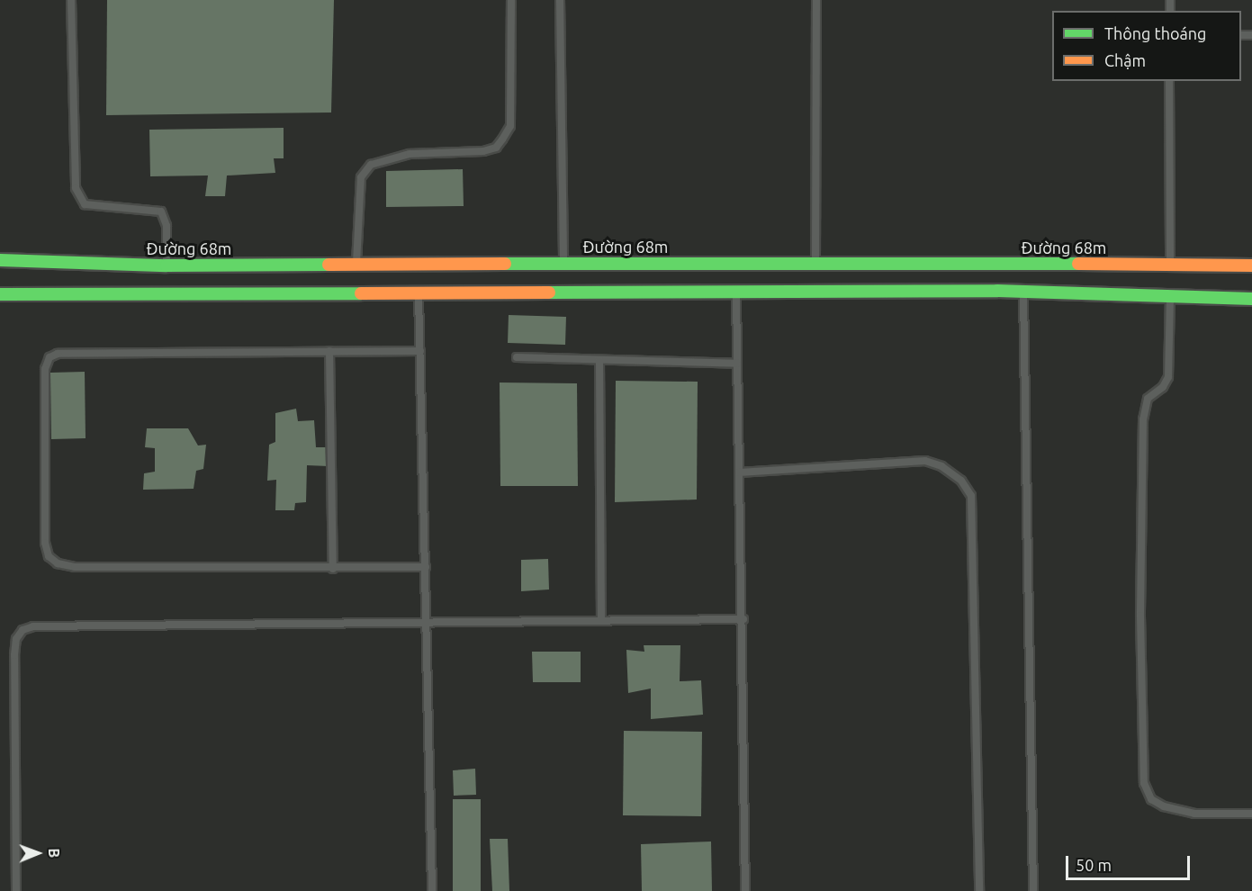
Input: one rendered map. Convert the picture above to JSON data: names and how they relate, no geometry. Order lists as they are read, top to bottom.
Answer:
{
  "streets": {
    "street": ["Đường 68m"]
  },
  "legend": ["Thông thoáng", "Chậm"],
  "scale_bar": "50 m",
  "north": "right"
}
